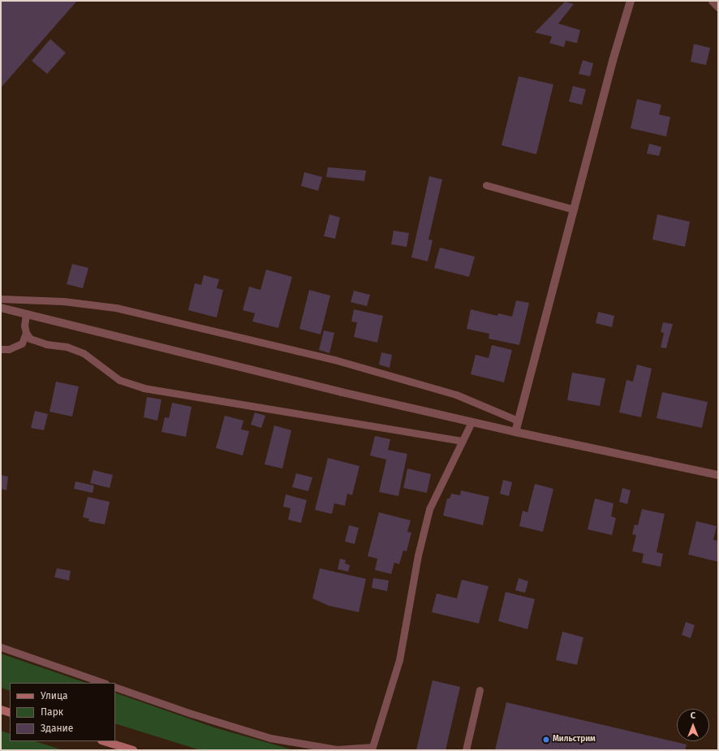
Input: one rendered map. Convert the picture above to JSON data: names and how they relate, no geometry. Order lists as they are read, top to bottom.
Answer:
{
  "places": ["Мильстрим"],
  "legend": ["Улица", "Парк", "Здание"],
  "north": "top"
}
